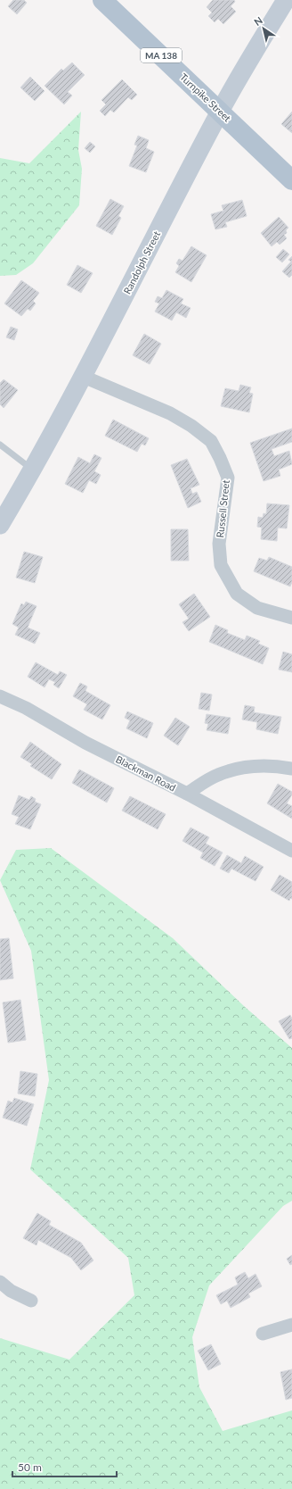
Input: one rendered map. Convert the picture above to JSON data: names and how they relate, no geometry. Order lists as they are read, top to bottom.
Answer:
{
  "streets": {
    "main road": ["MA 138", "Turnpike Street", "Randolph Street"],
    "street": ["Russell Street", "Blackman Road"]
  },
  "crossings": [
    ["Turnpike Street", "Randolph Street"],
    ["Randolph Street", "Russell Street"]
  ],
  "scale_bar": "50 m",
  "north": "top left"
}
